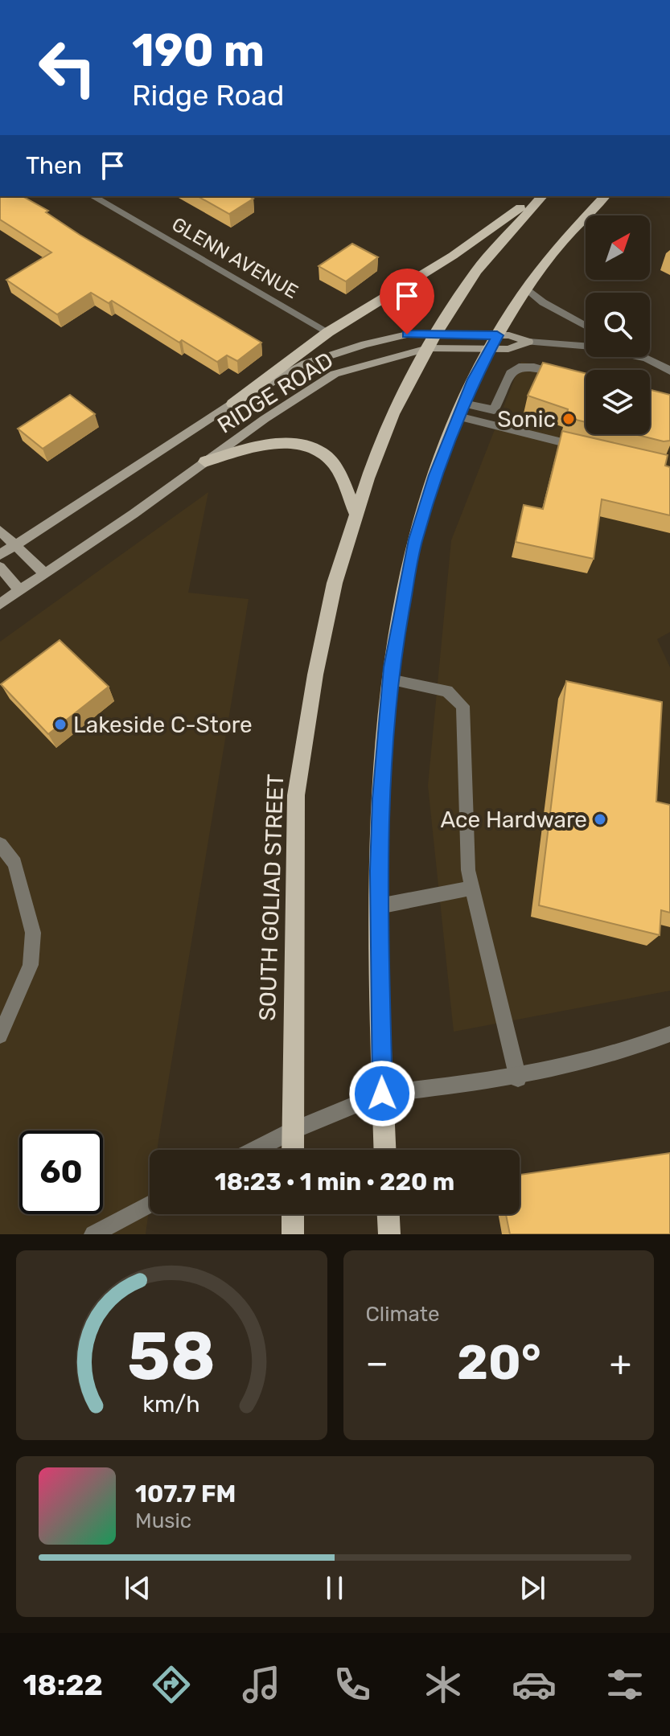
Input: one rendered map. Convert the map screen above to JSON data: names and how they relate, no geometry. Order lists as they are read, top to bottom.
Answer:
{
  "streets": {
    "main road": ["RIDGE ROAD", "SOUTH GOLIAD STREET"],
    "street": ["GLENN AVENUE"]
  },
  "crossings": [
    ["RIDGE ROAD", "SOUTH GOLIAD STREET"]
  ],
  "places": ["Sonic", "Lakeside C-Store", "Ace Hardware"],
  "north": "top right",
  "page": {
    "turn": ["190 m", "Ridge Road"],
    "then": "Then",
    "limit": "60",
    "trip": "18:23 · 1 min · 220 m",
    "tile": "Climate",
    "heat": ["−", "20°", "+"],
    "song": ["107.7 FM", "Music"],
    "tabs": "18:22",
    "gauge": ["58", "km/h"]
  }
}
